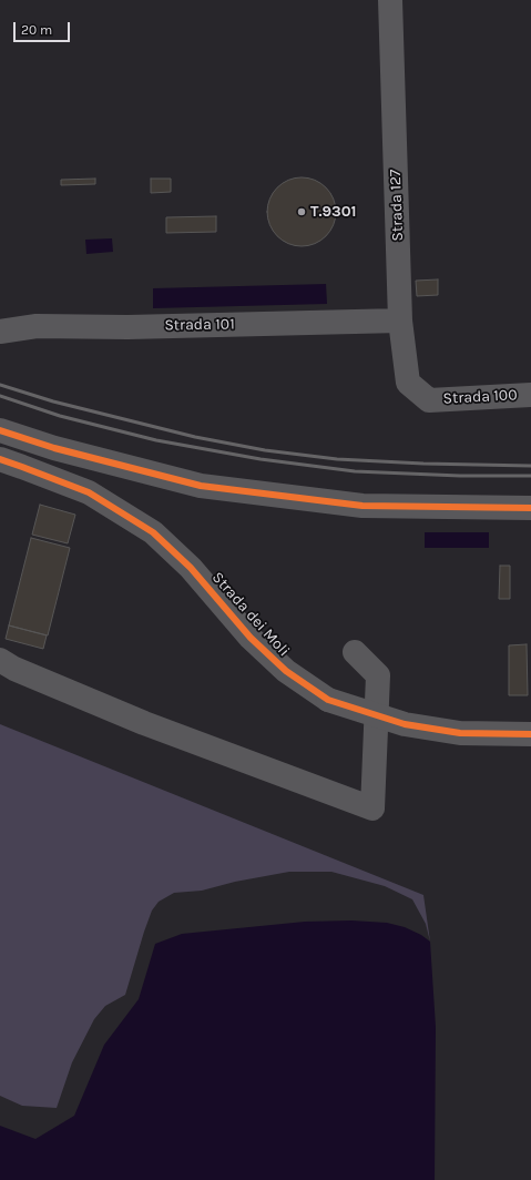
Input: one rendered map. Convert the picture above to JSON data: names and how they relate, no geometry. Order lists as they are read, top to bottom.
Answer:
{
  "streets": {
    "street": [
      "Strada 127",
      "Strada 101",
      "Strada 100",
      "Strada dei Moli"
    ]
  },
  "crossings": [
    ["Strada 127", "Strada 101"],
    ["Strada 127", "Strada 100"]
  ],
  "places": ["T.9301"],
  "scale_bar": "20 m"
}
